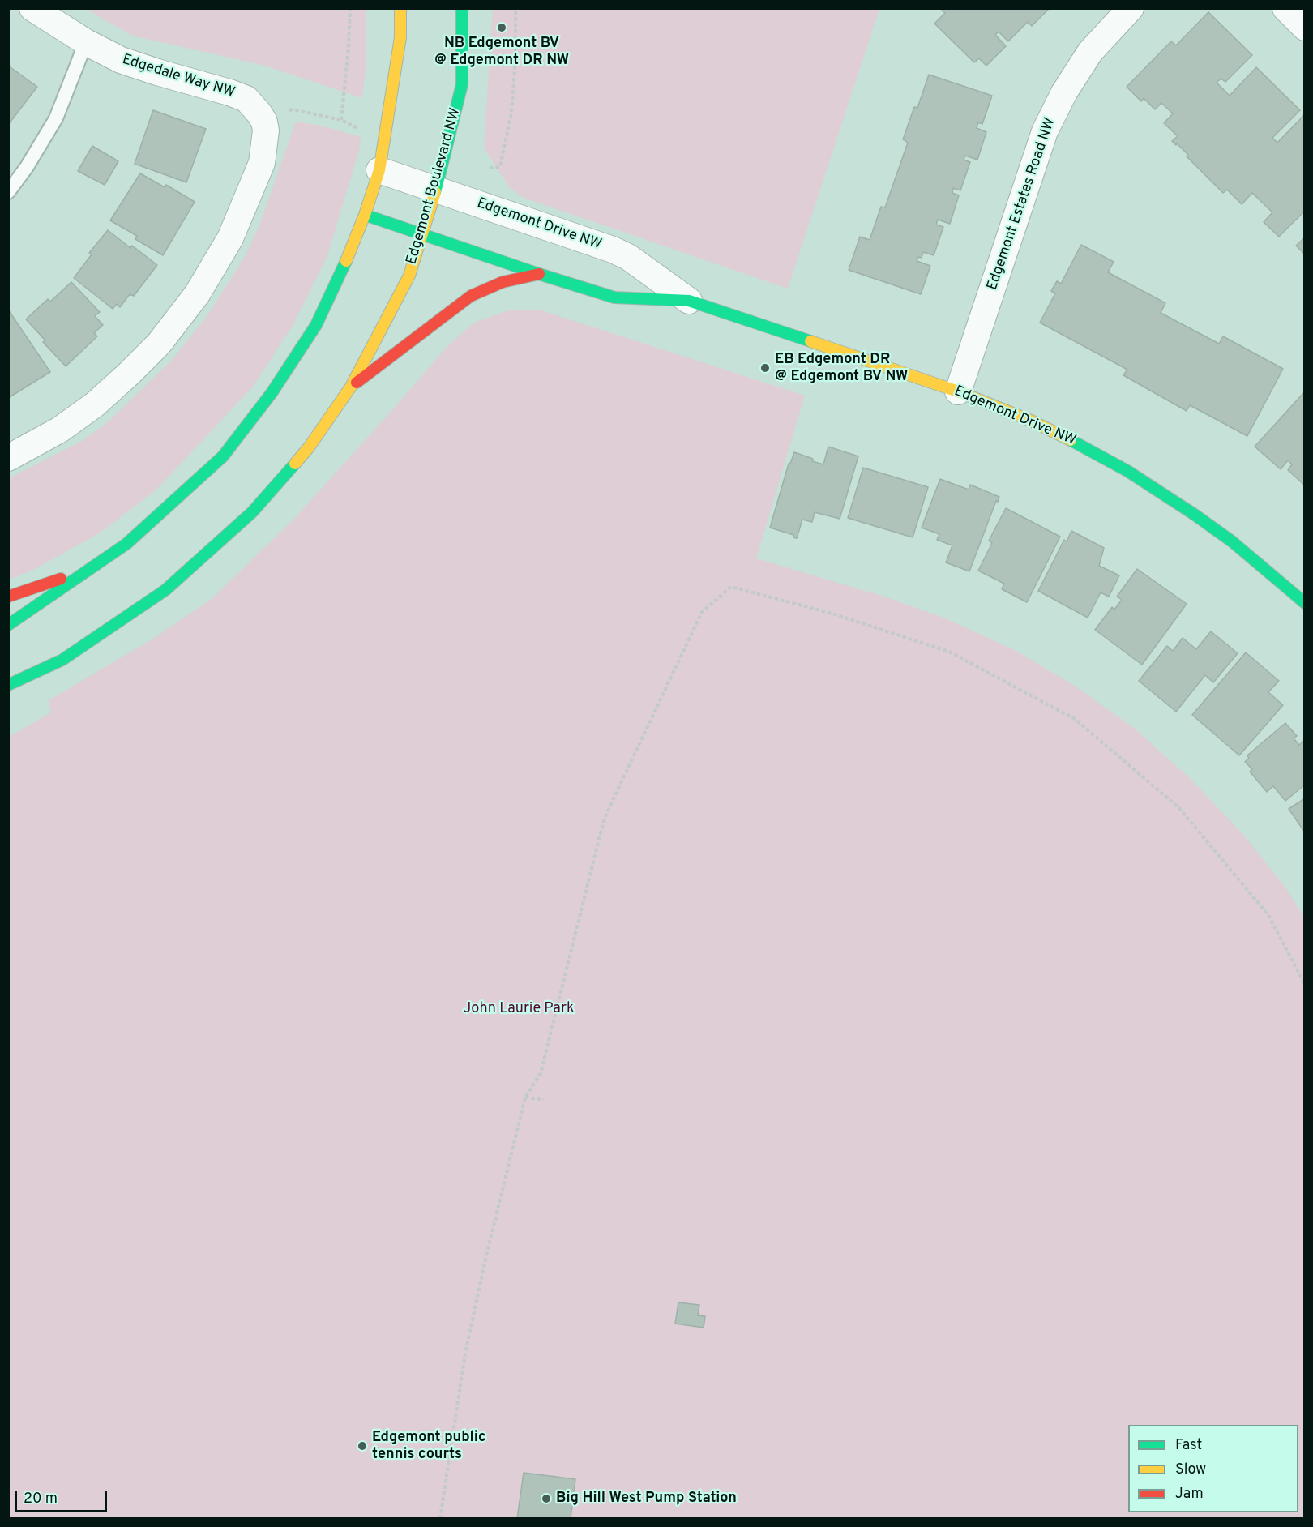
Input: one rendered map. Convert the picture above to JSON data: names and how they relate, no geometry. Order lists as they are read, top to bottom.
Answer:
{
  "streets": {
    "main road": ["Edgemont Boulevard NW", "Edgemont Drive NW"],
    "street": ["Edgedale Way NW", "Edgemont Estates Road NW"]
  },
  "crossings": [
    ["Edgemont Boulevard NW", "Edgemont Drive NW"],
    ["Edgemont Estates Road NW", "Edgemont Drive NW"]
  ],
  "parks": ["John Laurie Park"],
  "places": [
    "NB Edgemont BV @ Edgemont DR NW",
    "EB Edgemont DR @ Edgemont BV NW",
    "Edgemont public tennis courts",
    "Big Hill West Pump Station"
  ],
  "legend": ["Fast", "Slow", "Jam"],
  "scale_bar": "20 m"
}
